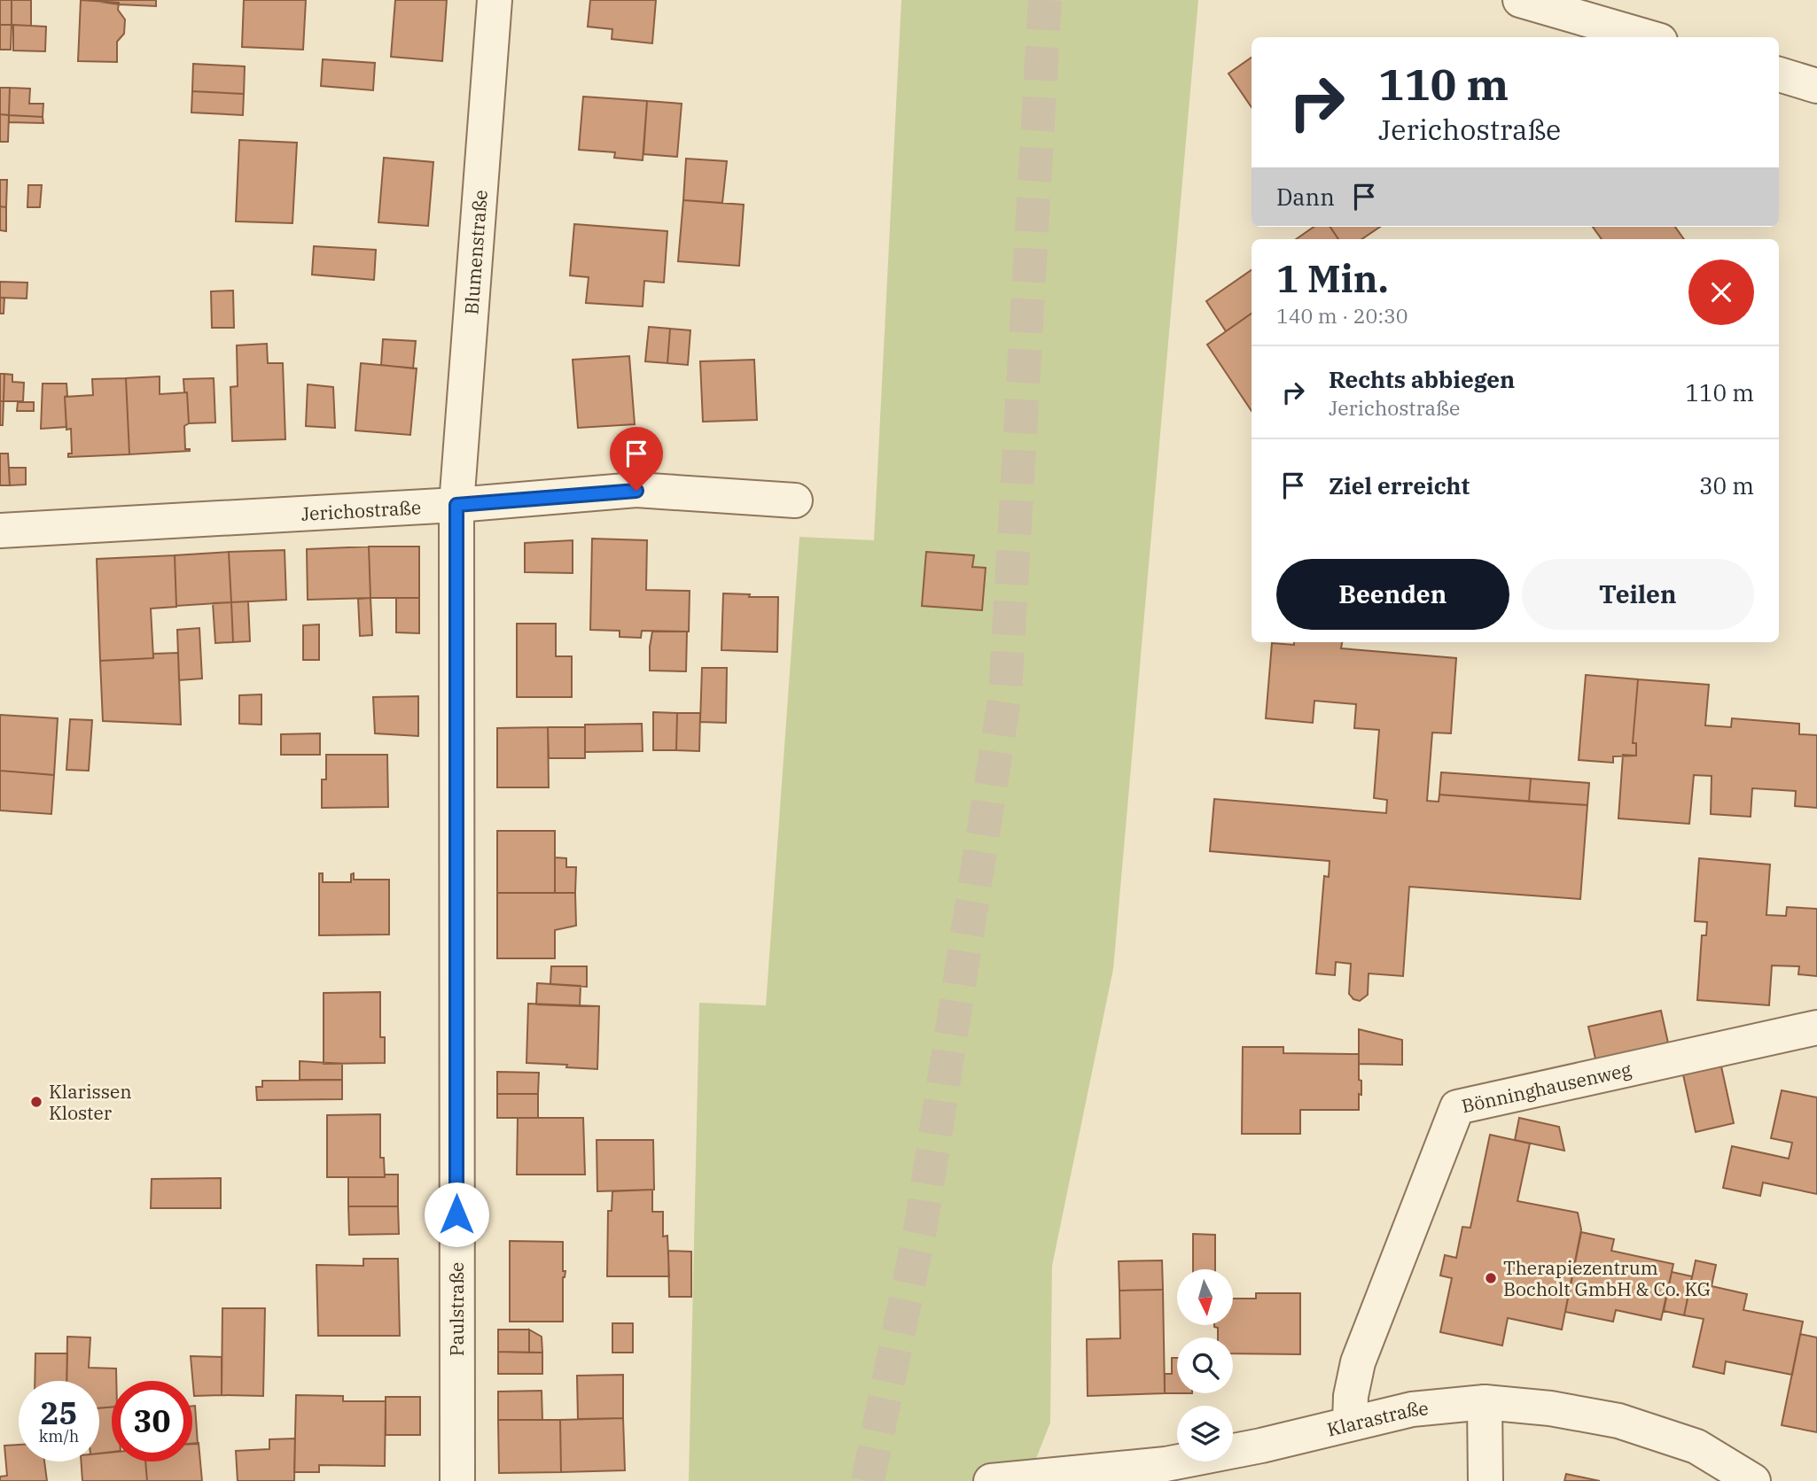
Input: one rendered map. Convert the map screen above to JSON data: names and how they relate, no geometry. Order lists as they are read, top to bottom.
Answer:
{
  "streets": {
    "street": [
      "Blumenstraße",
      "Jerichostraße",
      "Bönninghausenweg",
      "Paulstraße",
      "Klarastraße"
    ]
  },
  "crossings": [
    ["Blumenstraße", "Jerichostraße"],
    ["Blumenstraße", "Paulstraße"],
    ["Jerichostraße", "Paulstraße"],
    ["Bönninghausenweg", "Klarastraße"]
  ],
  "places": ["Klarissen Kloster", "Therapiezentrum Bocholt GmbH & Co. KG"],
  "north": "bottom",
  "page": {
    "turn": ["110 m", "Jerichostraße"],
    "then": "Dann",
    "heading": ["1 Min.", "140 m · 20:30"],
    "list": [
      {
        "name": "Rechts abbiegen",
        "note": "Jerichostraße",
        "value": "110 m"
      },
      {
        "name": "Ziel erreicht",
        "value": "30 m"
      }
    ],
    "buttons": ["Beenden", "Teilen"],
    "speed": "25 km/h",
    "limit": "30"
  }
}
